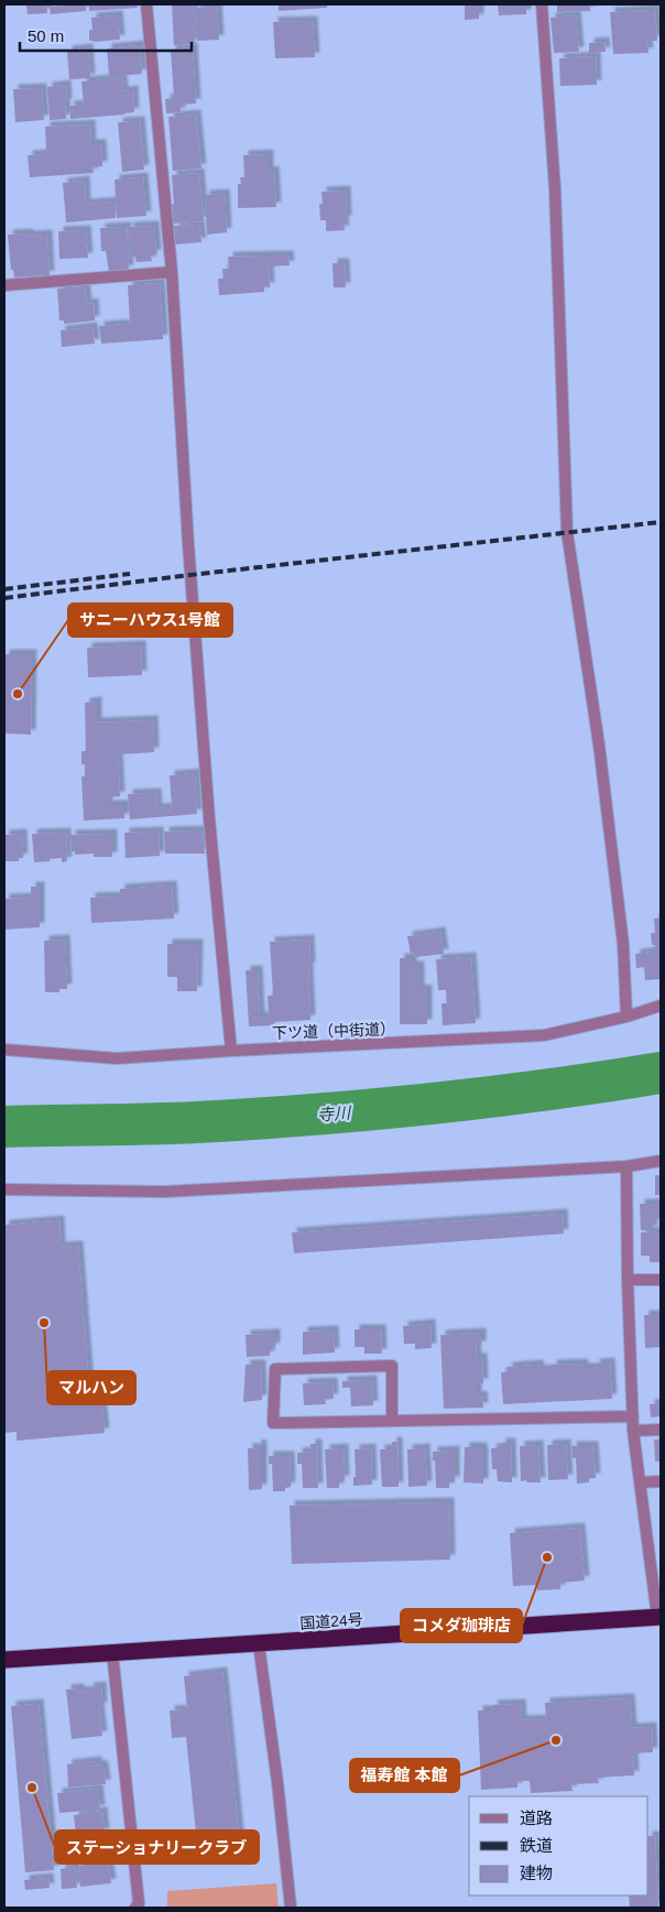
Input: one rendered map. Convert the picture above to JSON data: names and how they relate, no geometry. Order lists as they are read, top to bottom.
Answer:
{
  "streets": {
    "highway": ["国道24号"],
    "street": ["下ツ道（中街道）"]
  },
  "water": ["寺川"],
  "places": [
    "サニーハウス1号館",
    "マルハン",
    "コメダ珈琲店",
    "福寿館 本館",
    "ステーショナリークラブ"
  ],
  "legend": ["道路", "鉄道", "建物"],
  "scale_bar": "50 m"
}
